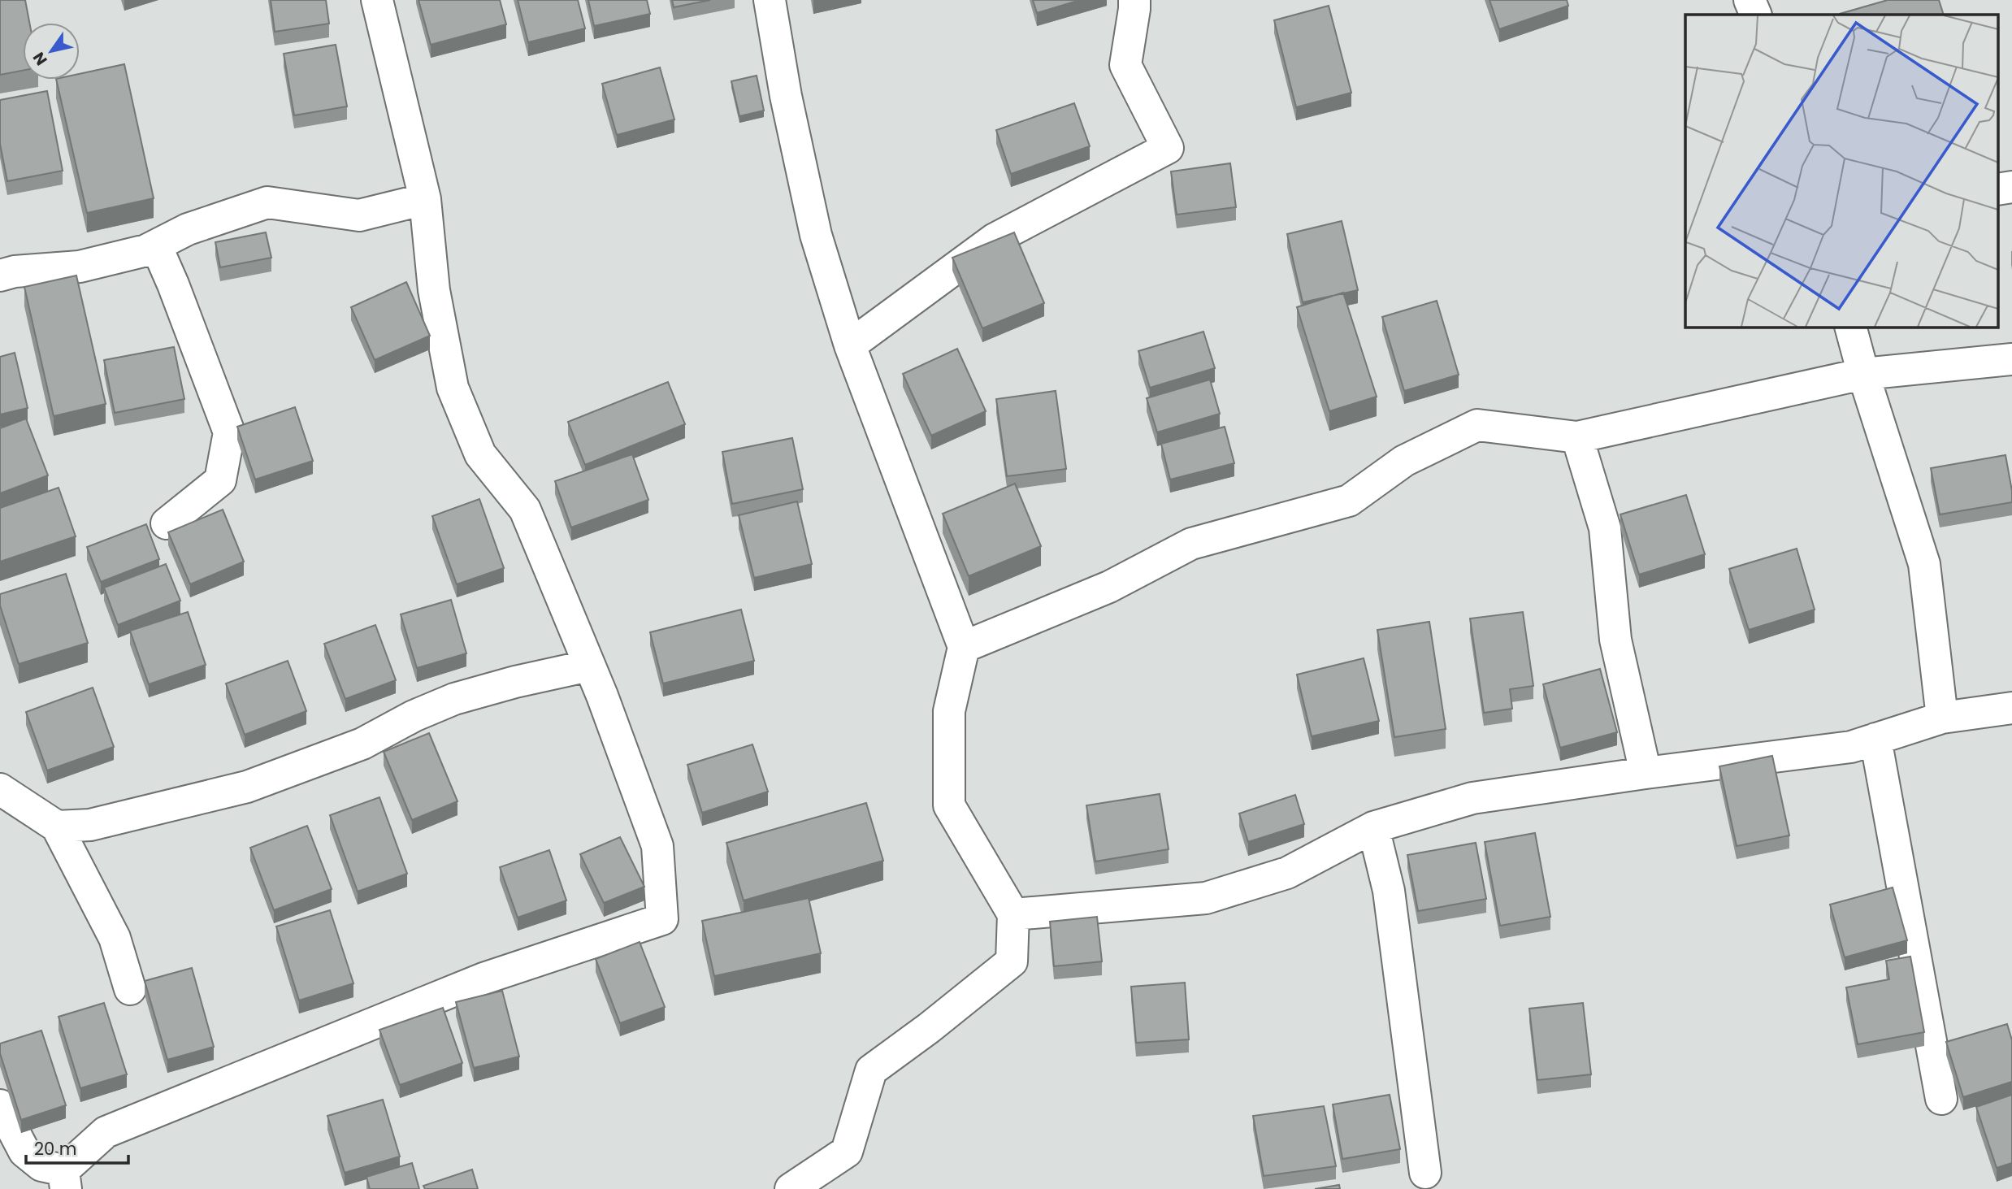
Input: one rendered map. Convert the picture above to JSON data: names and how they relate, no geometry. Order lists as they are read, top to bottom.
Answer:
{
  "scale_bar": "20 m",
  "north": "bottom left"
}
